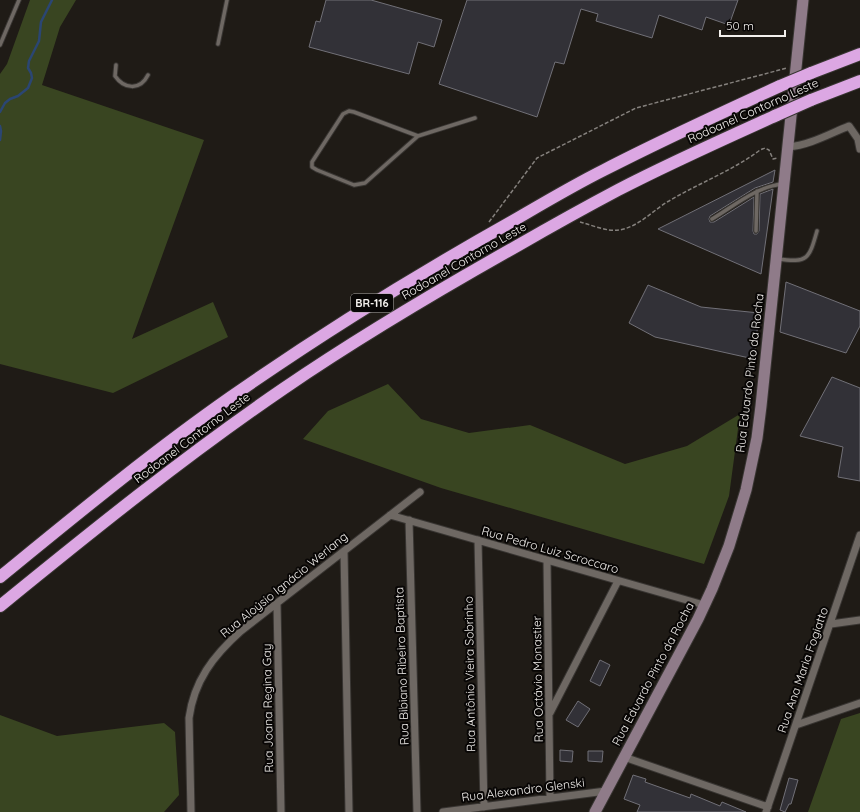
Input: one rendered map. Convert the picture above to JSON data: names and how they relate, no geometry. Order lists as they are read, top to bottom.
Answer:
{
  "streets": {
    "highway": ["Rodoanel Contorno Leste", "BR-116"],
    "main road": ["Rua Eduardo Pinto da Rocha"],
    "street": [
      "Rua Pedro Luiz Scroccaro",
      "Rua Aloýsio Ignácio Werlang",
      "Rua Bibiano Ribeiro Baptista",
      "Rua Ana Maria Fogiatto",
      "Rua Antônio Vieira Sobrinho",
      "Rua Octávio Monastier",
      "Rua Joana Regina Gay",
      "Rua Alexandro Glenski"
    ]
  },
  "crossings": [
    ["Rua Eduardo Pinto da Rocha", "Rua Pedro Luiz Scroccaro"],
    ["Rua Eduardo Pinto da Rocha", "Rua Alexandro Glenski"],
    ["Rua Pedro Luiz Scroccaro", "Rua Aloýsio Ignácio Werlang"],
    ["Rua Pedro Luiz Scroccaro", "Rua Bibiano Ribeiro Baptista"],
    ["Rua Pedro Luiz Scroccaro", "Rua Antônio Vieira Sobrinho"],
    ["Rua Pedro Luiz Scroccaro", "Rua Octávio Monastier"],
    ["Rua Aloýsio Ignácio Werlang", "Rua Joana Regina Gay"],
    ["Rua Antônio Vieira Sobrinho", "Rua Alexandro Glenski"],
    ["Rua Octávio Monastier", "Rua Alexandro Glenski"]
  ],
  "scale_bar": "50 m"
}
